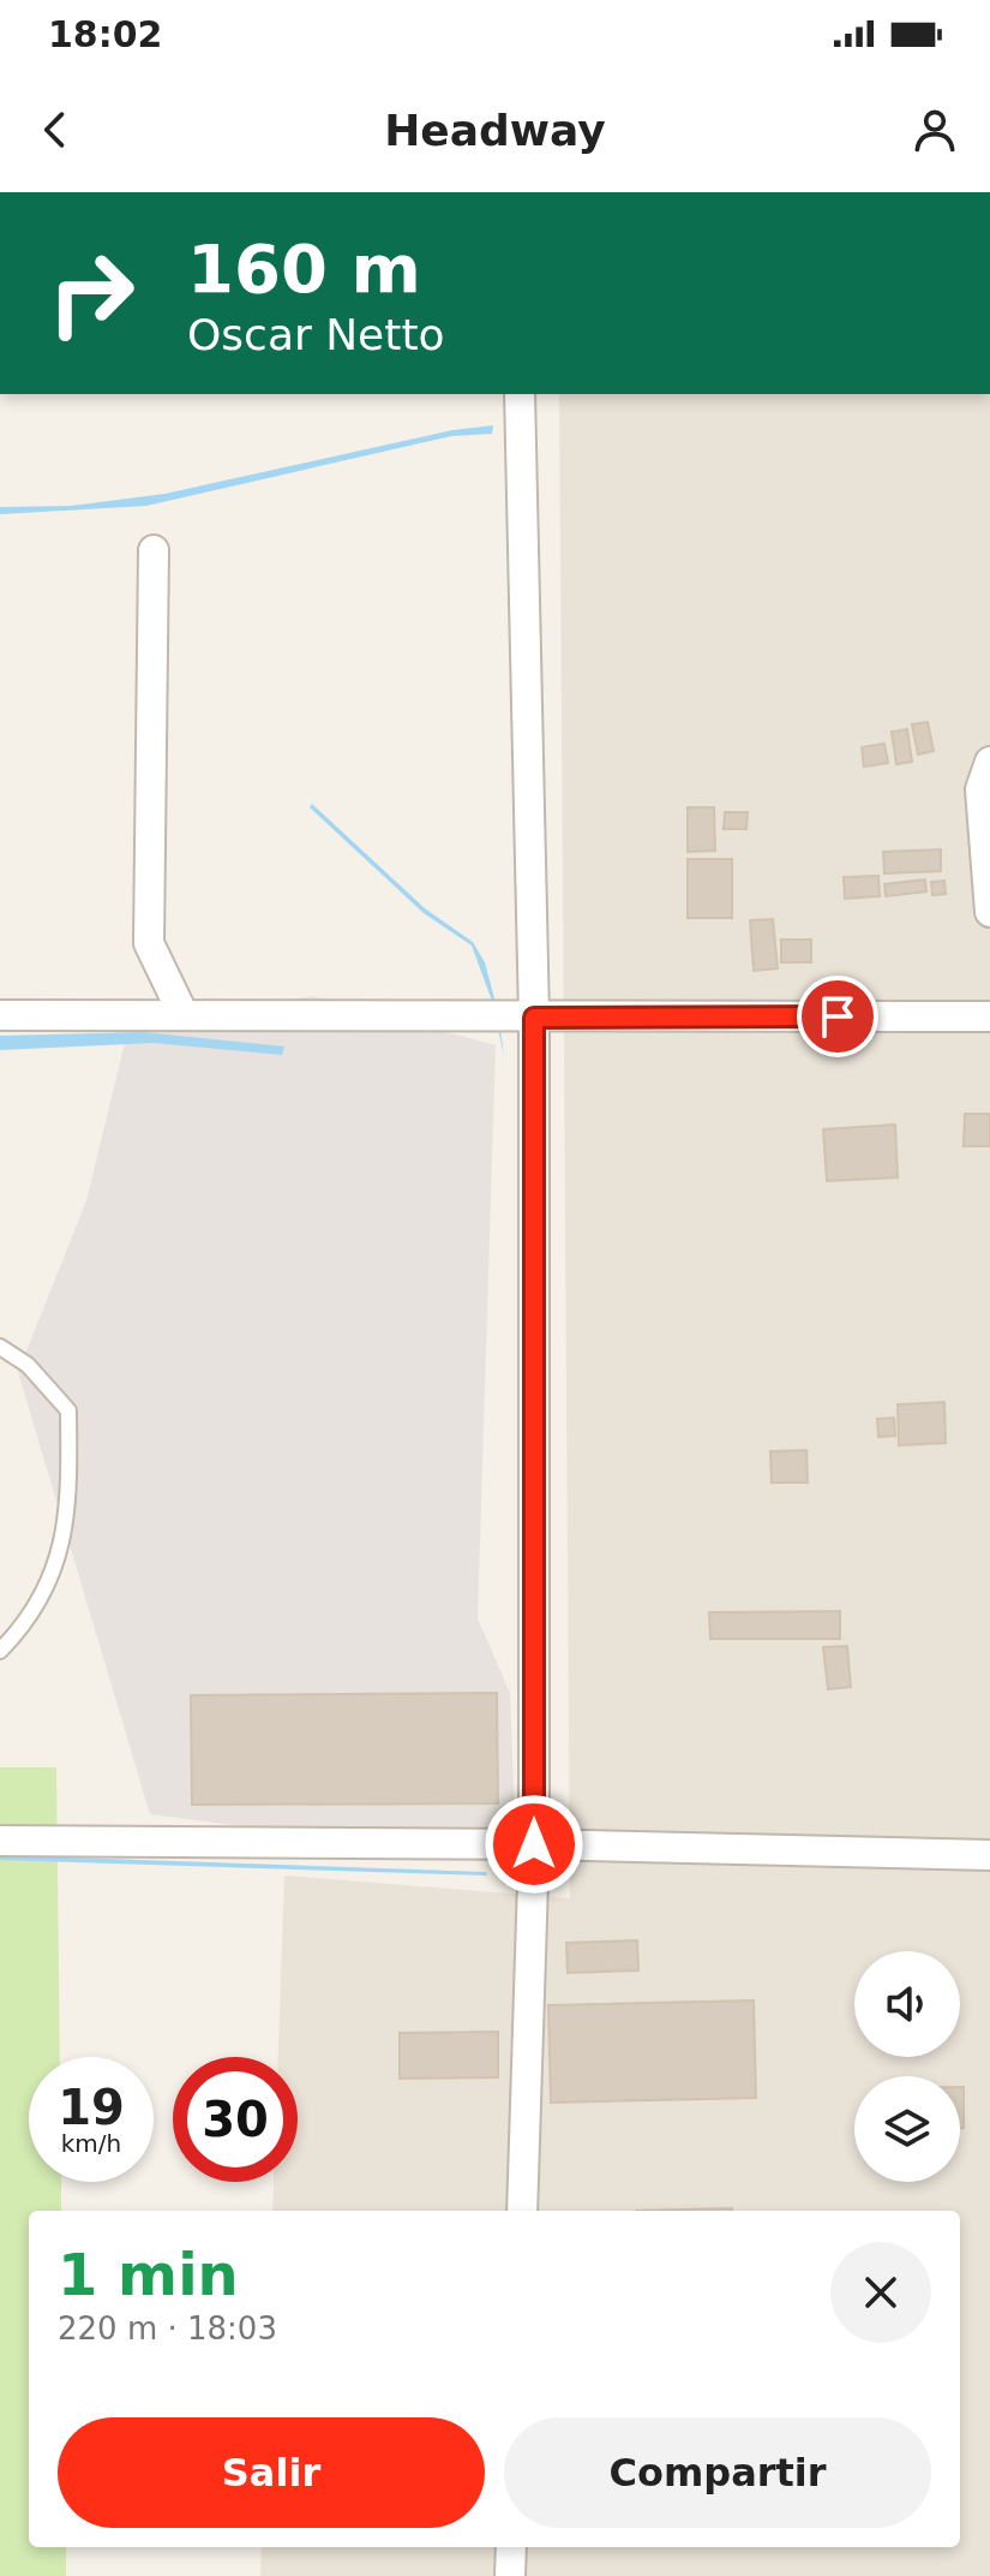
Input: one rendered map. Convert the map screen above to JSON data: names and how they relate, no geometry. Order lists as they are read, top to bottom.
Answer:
{
  "page": {
    "status": "18:02",
    "header": "Headway",
    "turn": ["160 m", "Oscar Netto"],
    "speed": "19 km/h",
    "limit": "30",
    "heading": ["1 min", "220 m · 18:03"],
    "buttons": ["Salir", "Compartir"]
  }
}
